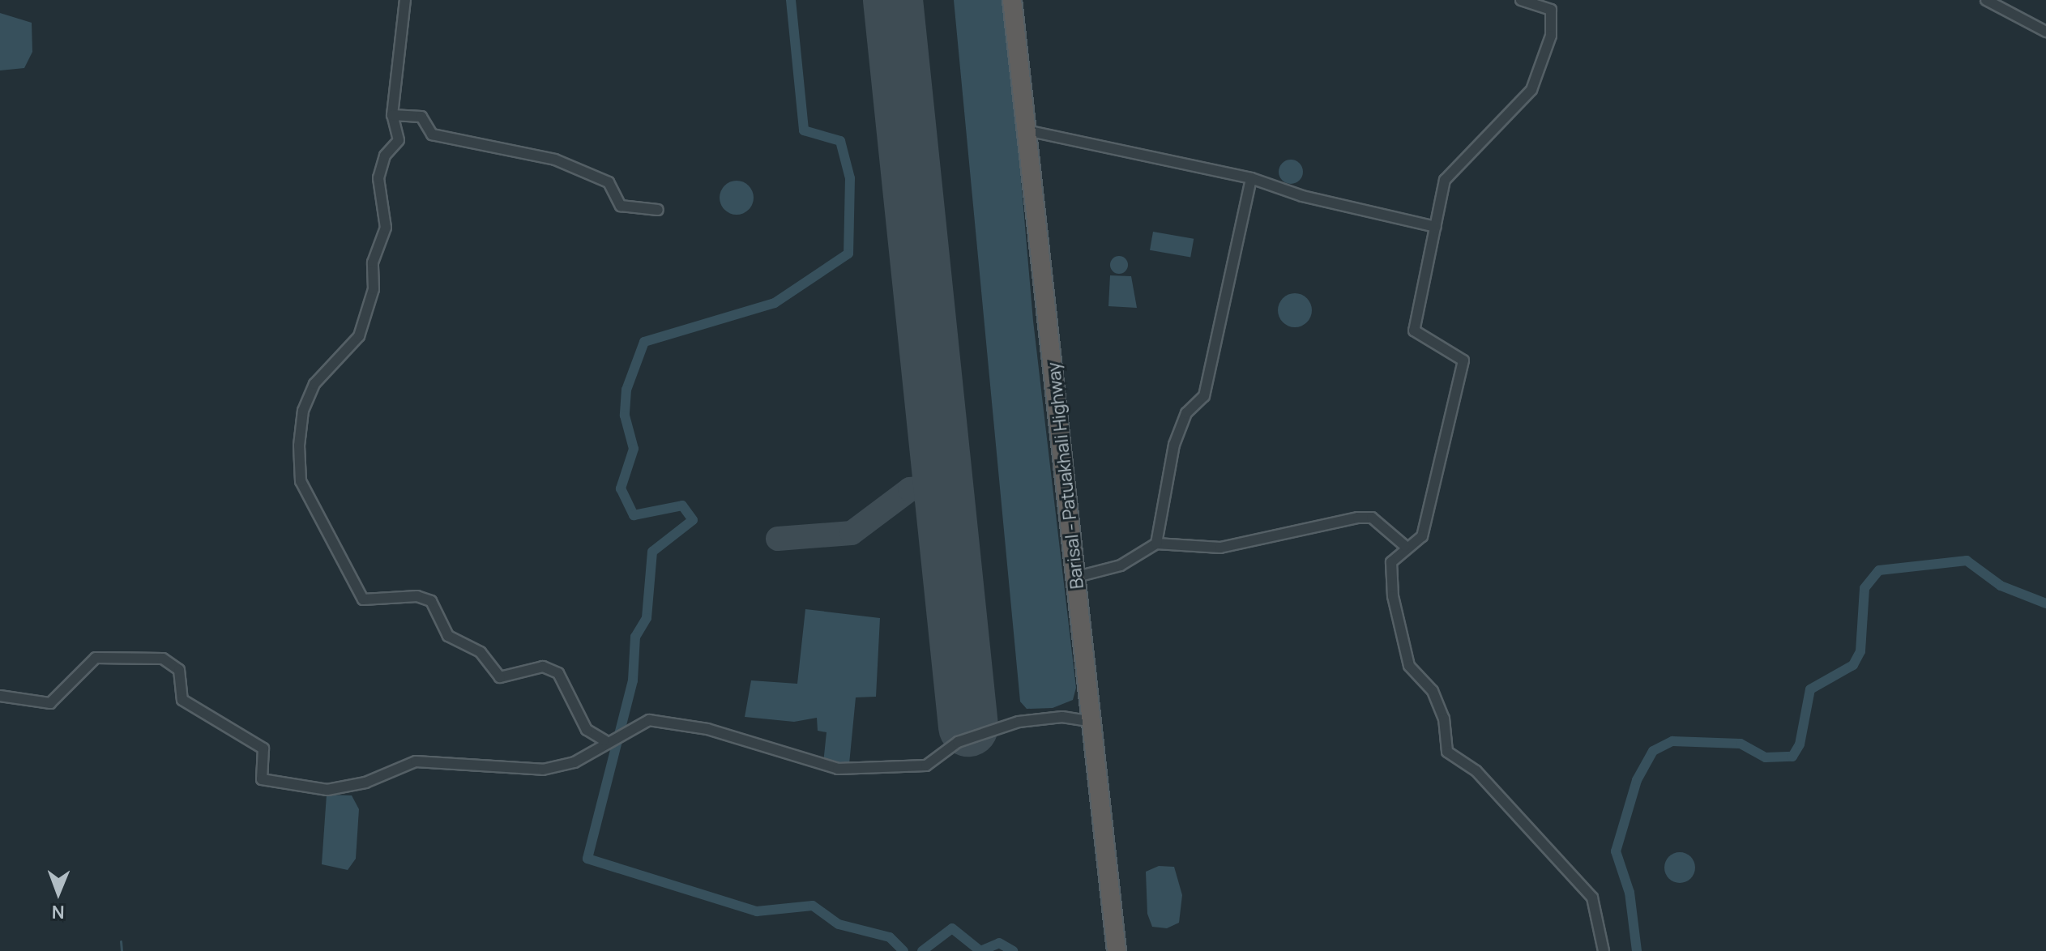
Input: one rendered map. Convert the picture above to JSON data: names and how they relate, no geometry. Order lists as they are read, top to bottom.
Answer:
{
  "streets": {
    "highway": ["Barisal - Patuakhali Highway"]
  },
  "north": "bottom"
}
